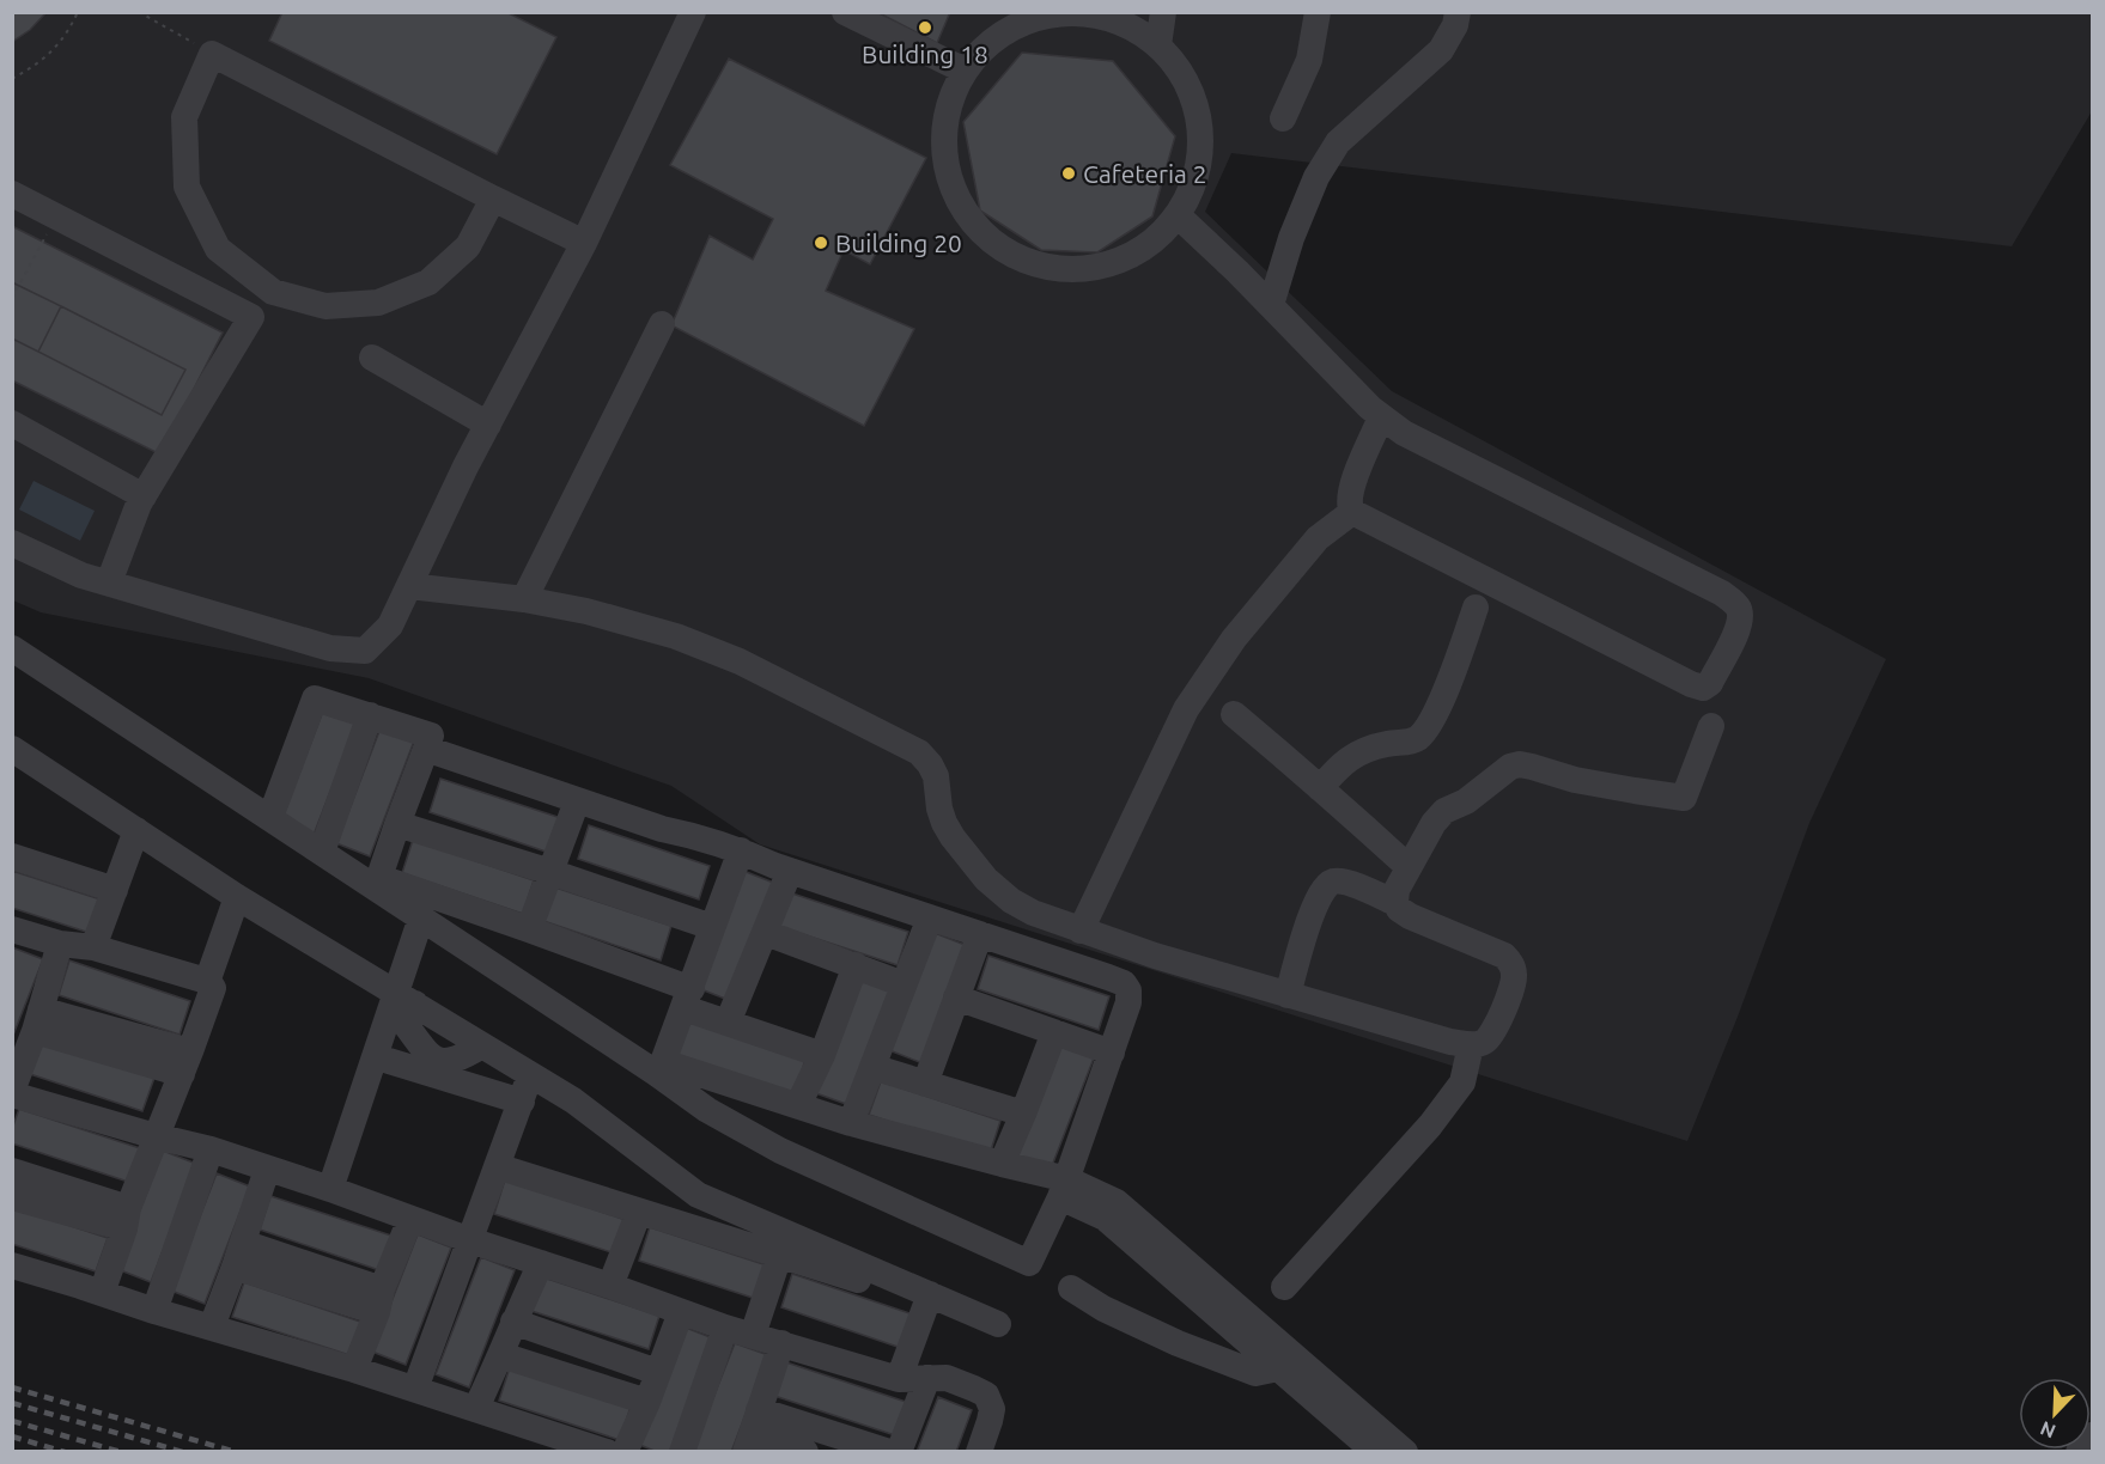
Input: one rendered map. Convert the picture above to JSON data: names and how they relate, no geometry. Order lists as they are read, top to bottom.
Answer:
{
  "places": ["Building 18", "Cafeteria 2", "Building 20"],
  "north": "bottom left"
}
